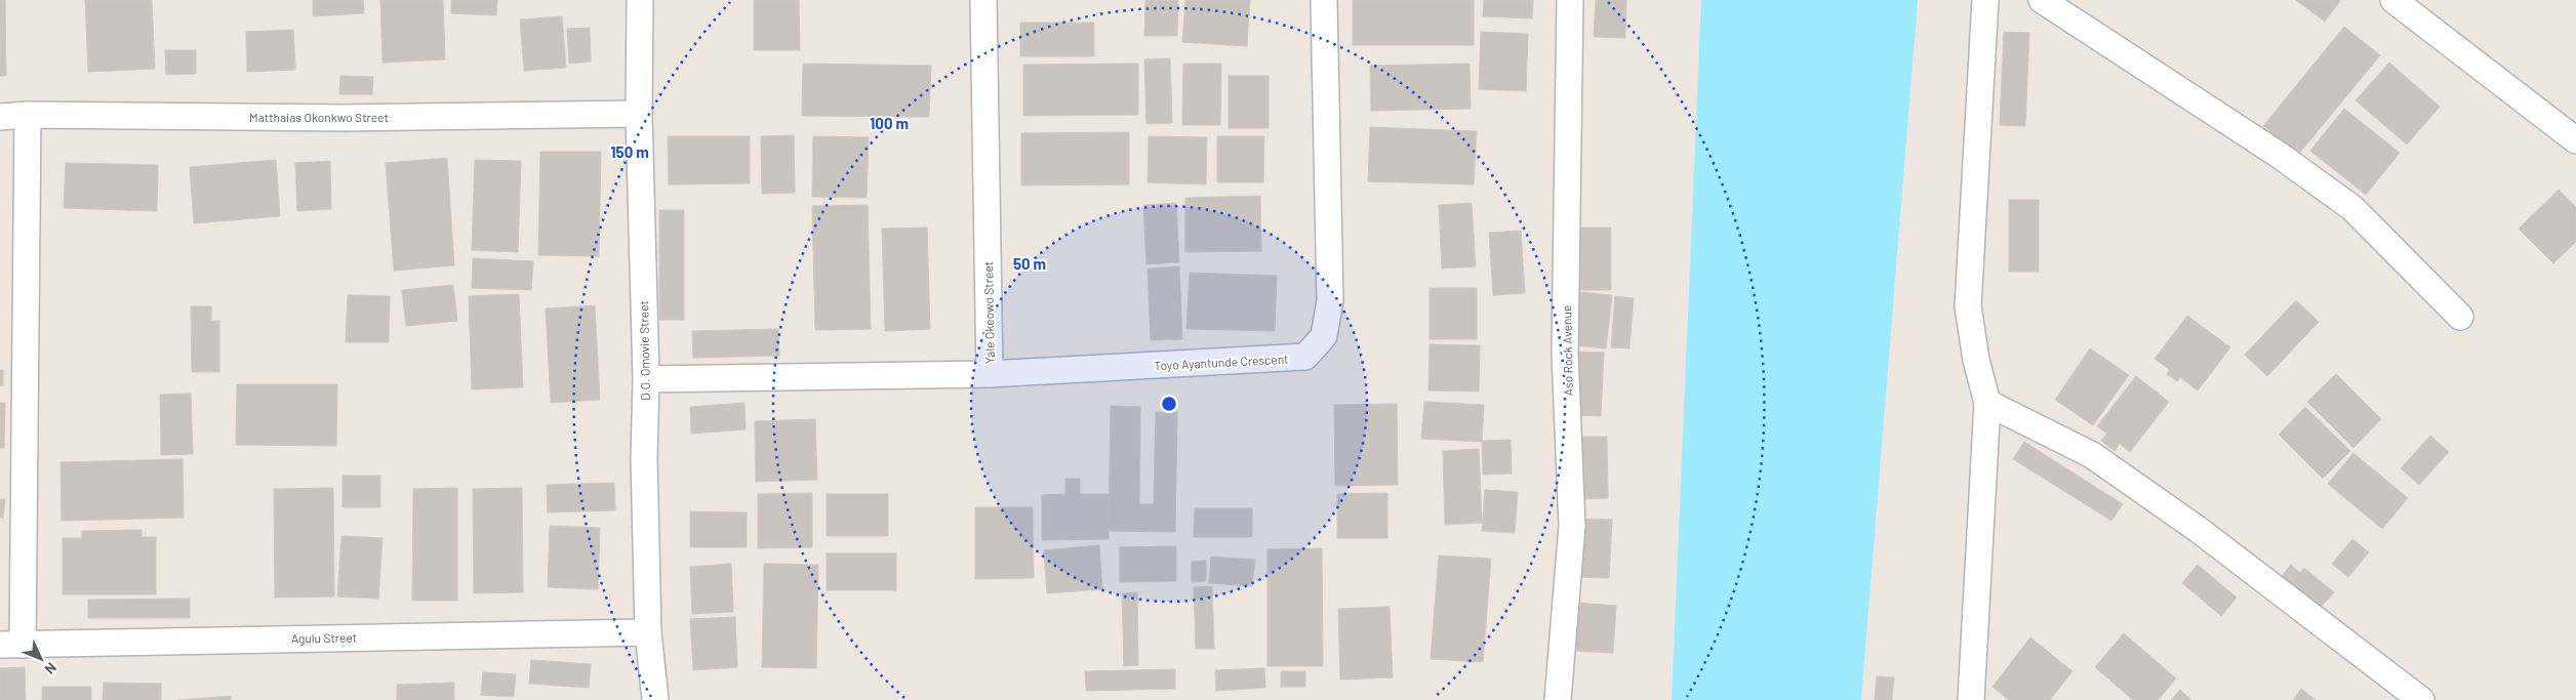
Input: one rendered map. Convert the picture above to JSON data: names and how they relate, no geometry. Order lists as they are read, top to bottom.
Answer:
{
  "streets": {
    "street": [
      "Matthaias Okonkwo Street",
      "Yale Okeowo Street",
      "D.O. Omovie Street",
      "Aso Rock Avenue",
      "Toyo Ayantunde Crescent",
      "Agulu Street"
    ]
  },
  "crossings": [
    ["Matthaias Okonkwo Street", "D.O. Omovie Street"],
    ["Yale Okeowo Street", "D.O. Omovie Street"],
    ["Yale Okeowo Street", "Toyo Ayantunde Crescent"],
    ["D.O. Omovie Street", "Agulu Street"]
  ],
  "north": "bottom right",
  "rings": ["100 m", "150 m", "50 m"]
}
